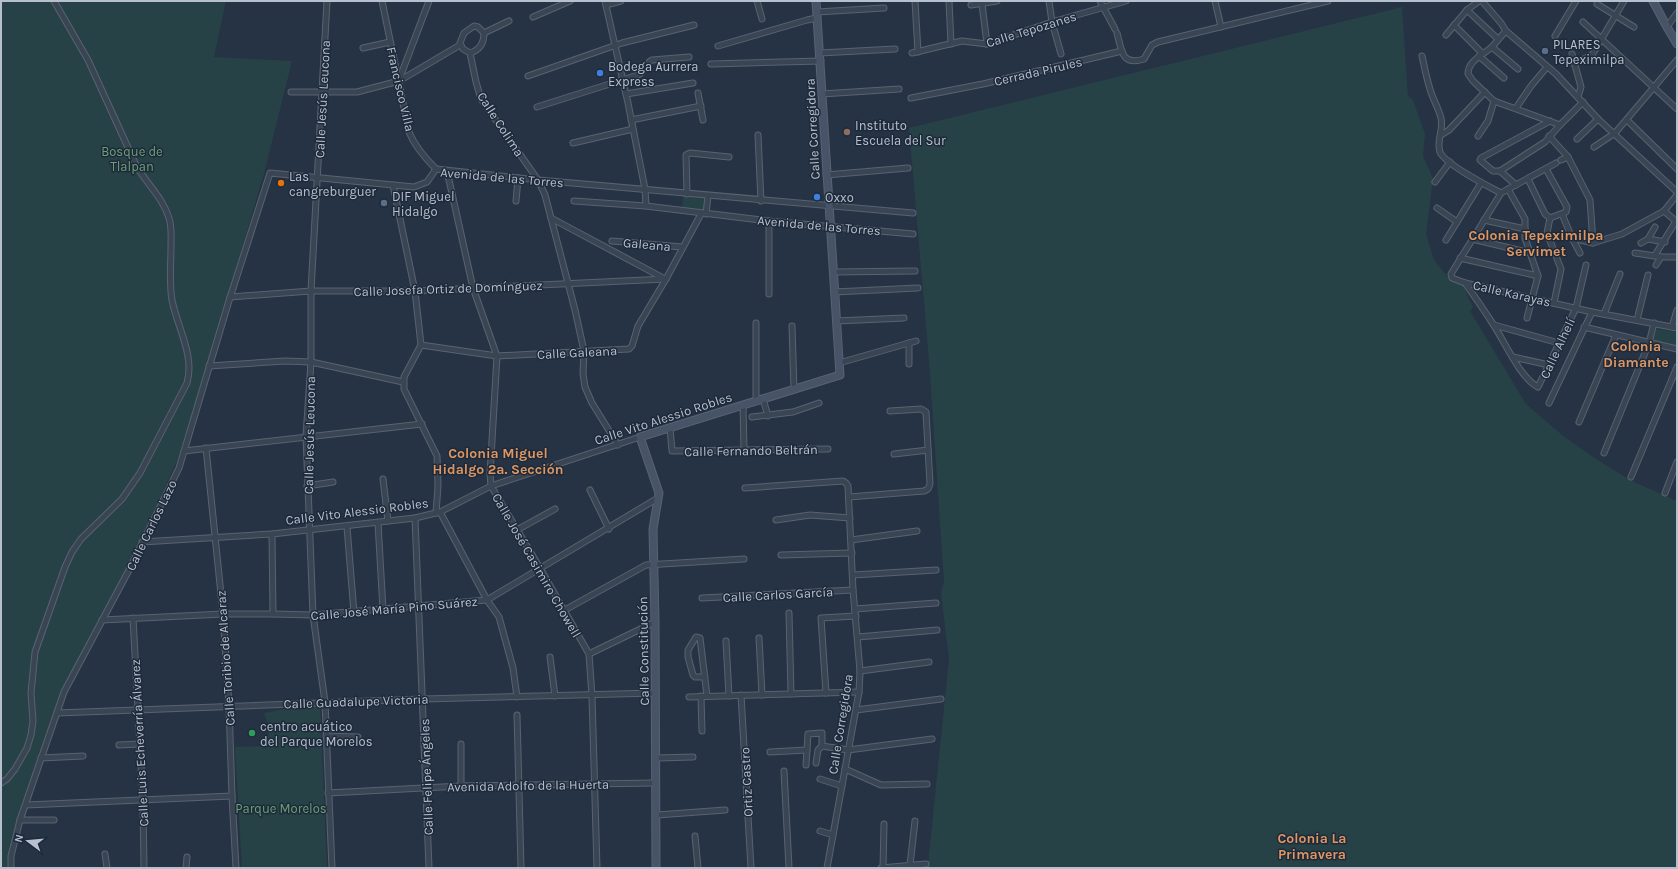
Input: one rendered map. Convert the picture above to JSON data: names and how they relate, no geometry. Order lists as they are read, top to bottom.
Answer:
{
  "streets": {
    "street": [
      "Calle Tepozanes",
      "Cerrada Pirules",
      "Francisco Villa",
      "Calle Jesús Leucona",
      "Calle Colima",
      "Calle Corregidora",
      "Avenida de las Torres",
      "Galeana",
      "Calle Josefa Ortiz de Domínguez",
      "Calle Karayas",
      "Calle Alhelí",
      "Calle Galeana",
      "Calle Vito Alessio Robles",
      "Calle Fernando Beltrán",
      "Calle Carlos Lazo",
      "Calle José Casimiro Chowell",
      "Calle Carlos García",
      "Calle José María Pino Suárez",
      "Calle Constitución",
      "Calle Toribio de Alcaraz",
      "Calle Guadalupe Victoria",
      "Calle Luis Echeverría Álvarez",
      "Calle Felipe Ángeles",
      "Ortiz Castro",
      "Avenida Adolfo de la Huerta"
    ]
  },
  "crossings": [
    ["Francisco Villa", "Avenida de las Torres"],
    ["Calle Jesús Leucona", "Avenida de las Torres"],
    ["Calle Jesús Leucona", "Calle Josefa Ortiz de Domínguez"],
    ["Calle Jesús Leucona", "Calle Vito Alessio Robles"],
    ["Calle Jesús Leucona", "Calle José María Pino Suárez"],
    ["Calle Jesús Leucona", "Calle Guadalupe Victoria"],
    ["Calle Jesús Leucona", "Avenida Adolfo de la Huerta"],
    ["Calle Colima", "Avenida de las Torres"],
    ["Calle Colima", "Calle Josefa Ortiz de Domínguez"],
    ["Calle Colima", "Calle Galeana"],
    ["Calle Colima", "Calle Vito Alessio Robles"],
    ["Calle Corregidora", "Avenida de las Torres"],
    ["Calle Corregidora", "Calle Vito Alessio Robles"],
    ["Calle Corregidora", "Calle Carlos García"],
    ["Avenida de las Torres", "Calle Galeana"],
    ["Avenida de las Torres", "Calle Carlos Lazo"],
    ["Avenida de las Torres", "Calle José Casimiro Chowell"],
    ["Galeana", "Calle Galeana"],
    ["Calle Josefa Ortiz de Domínguez", "Calle Galeana"],
    ["Calle Josefa Ortiz de Domínguez", "Calle Carlos Lazo"],
    ["Calle Josefa Ortiz de Domínguez", "Calle José Casimiro Chowell"],
    ["Calle Karayas", "Calle Alhelí"],
    ["Calle Galeana", "Calle José Casimiro Chowell"],
    ["Calle Vito Alessio Robles", "Calle Fernando Beltrán"],
    ["Calle Vito Alessio Robles", "Calle Carlos Lazo"],
    ["Calle Vito Alessio Robles", "Calle José Casimiro Chowell"],
    ["Calle Vito Alessio Robles", "Calle Constitución"],
    ["Calle Vito Alessio Robles", "Calle Toribio de Alcaraz"],
    ["Calle Vito Alessio Robles", "Calle Felipe Ángeles"],
    ["Calle Carlos Lazo", "Calle José María Pino Suárez"],
    ["Calle Carlos Lazo", "Calle Guadalupe Victoria"],
    ["Calle José Casimiro Chowell", "Calle José María Pino Suárez"],
    ["Calle José Casimiro Chowell", "Calle Guadalupe Victoria"],
    ["Calle José Casimiro Chowell", "Avenida Adolfo de la Huerta"],
    ["Calle José María Pino Suárez", "Calle Constitución"],
    ["Calle José María Pino Suárez", "Calle Toribio de Alcaraz"],
    ["Calle José María Pino Suárez", "Calle Luis Echeverría Álvarez"],
    ["Calle José María Pino Suárez", "Calle Felipe Ángeles"],
    ["Calle Constitución", "Calle Guadalupe Victoria"],
    ["Calle Constitución", "Avenida Adolfo de la Huerta"],
    ["Calle Toribio de Alcaraz", "Calle Guadalupe Victoria"],
    ["Calle Guadalupe Victoria", "Calle Luis Echeverría Álvarez"],
    ["Calle Guadalupe Victoria", "Calle Felipe Ángeles"],
    ["Calle Felipe Ángeles", "Avenida Adolfo de la Huerta"]
  ],
  "districts": [
    "Colonia Tepeximilpa Servimet",
    "Colonia Diamante",
    "Colonia Miguel Hidalgo 2a. Sección",
    "Colonia La Primavera"
  ],
  "parks": ["Bosque de Tlalpan", "Parque Morelos"],
  "places": [
    "PILARES Tepeximilpa",
    "Bodega Aurrera Express",
    "Instituto Escuela del Sur",
    "Las cangreburguer",
    "Oxxo",
    "DIF Miguel Hidalgo",
    "centro acuático del Parque Morelos"
  ],
  "north": "left"
}
